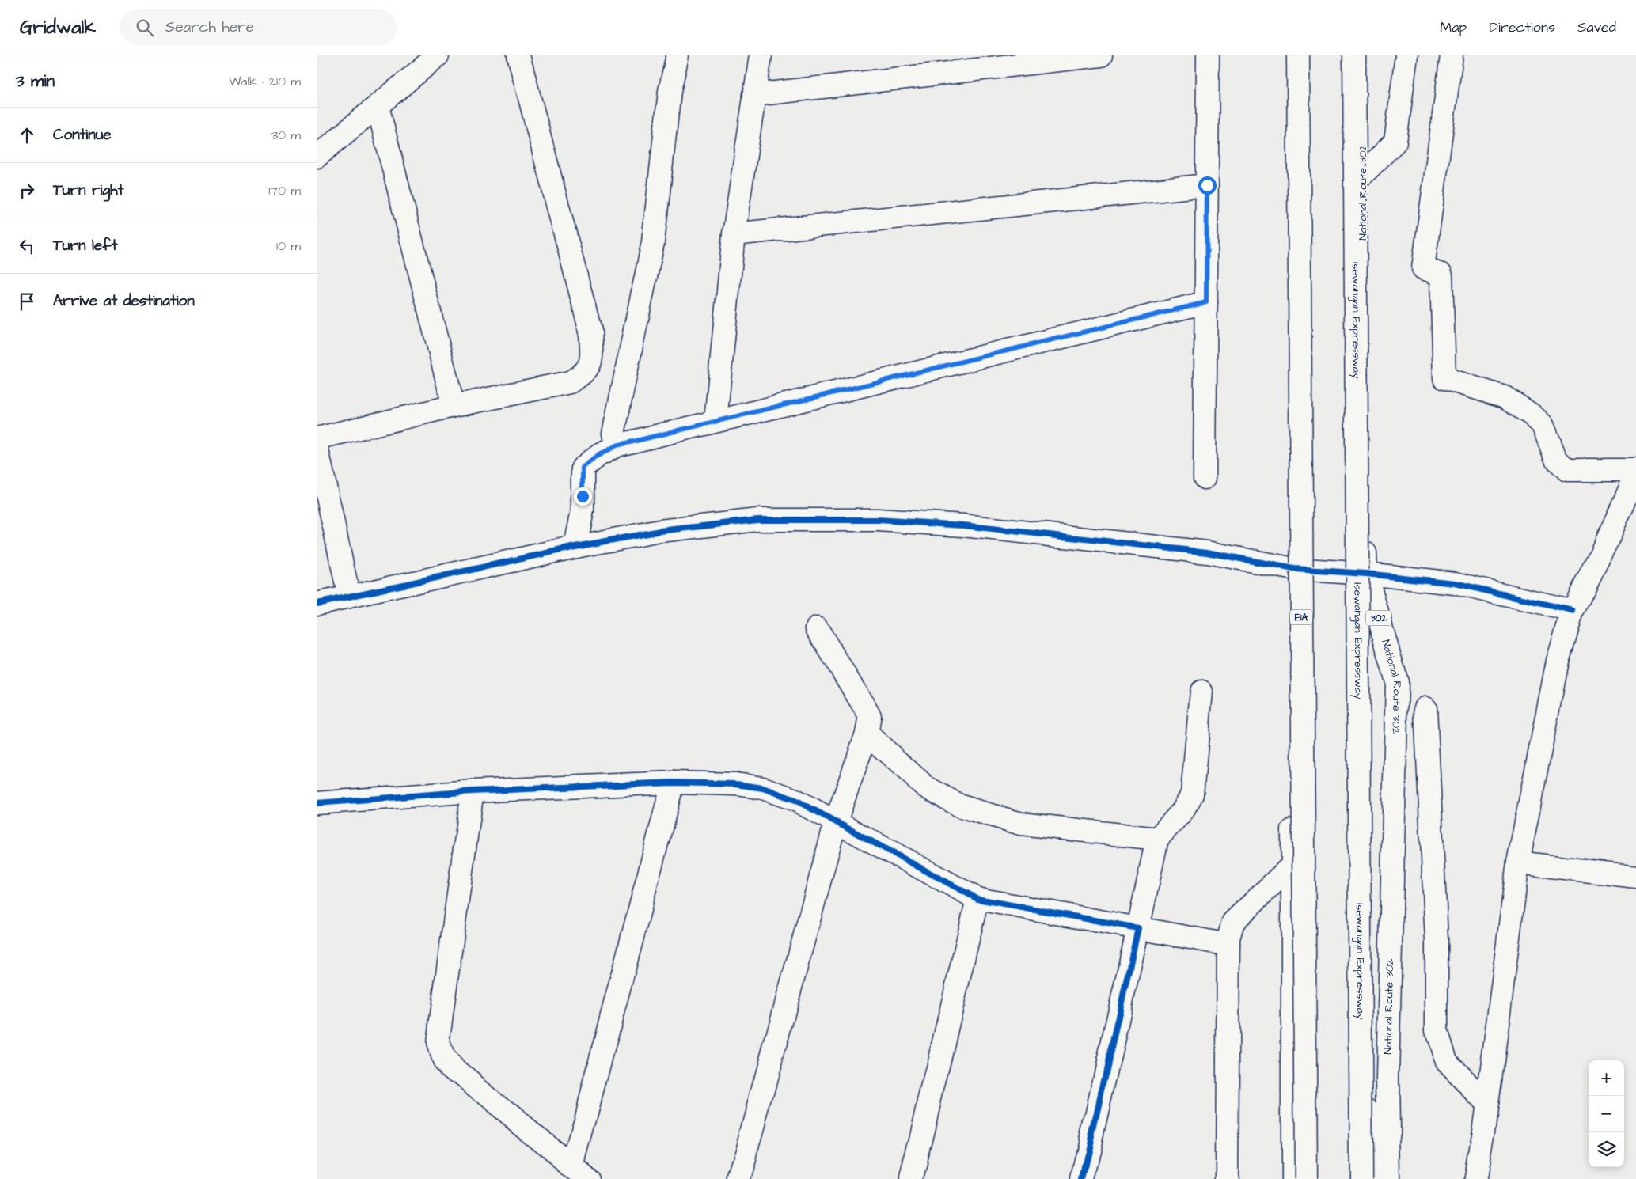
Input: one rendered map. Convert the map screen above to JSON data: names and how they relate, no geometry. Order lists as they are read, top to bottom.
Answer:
{
  "streets": {
    "main road": [
      "National Route 302",
      "Isewangan Expressway",
      "E1A",
      "302"
    ]
  },
  "page": {
    "header": "Gridwalk",
    "search": "Search here",
    "nav": ["Map", "Directions", "Saved"],
    "heading": ["3 min", "Walk · 210 m"],
    "list": [
      ["Continue", "30 m"],
      ["Turn right", "170 m"],
      ["Turn left", "10 m"],
      "Arrive at destination"
    ],
    "map_buttons": ["+", "−"]
  }
}
